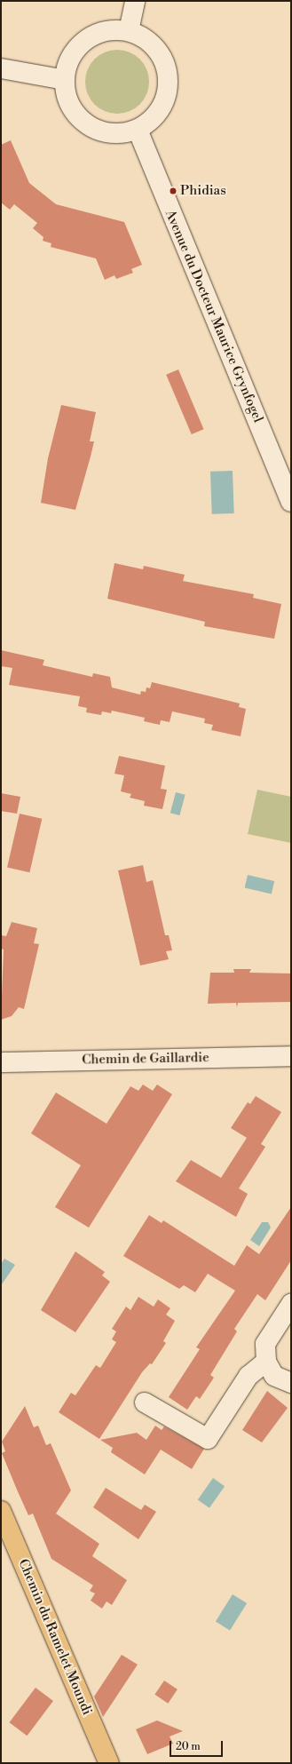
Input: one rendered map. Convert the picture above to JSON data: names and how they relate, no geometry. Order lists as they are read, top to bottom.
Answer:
{
  "streets": {
    "main road": ["Chemin du Ramelet Moundi"],
    "street": ["Avenue du Docteur Maurice Grynfogel", "Chemin de Gaillardie"]
  },
  "places": ["Phidias"],
  "scale_bar": "20 m"
}
